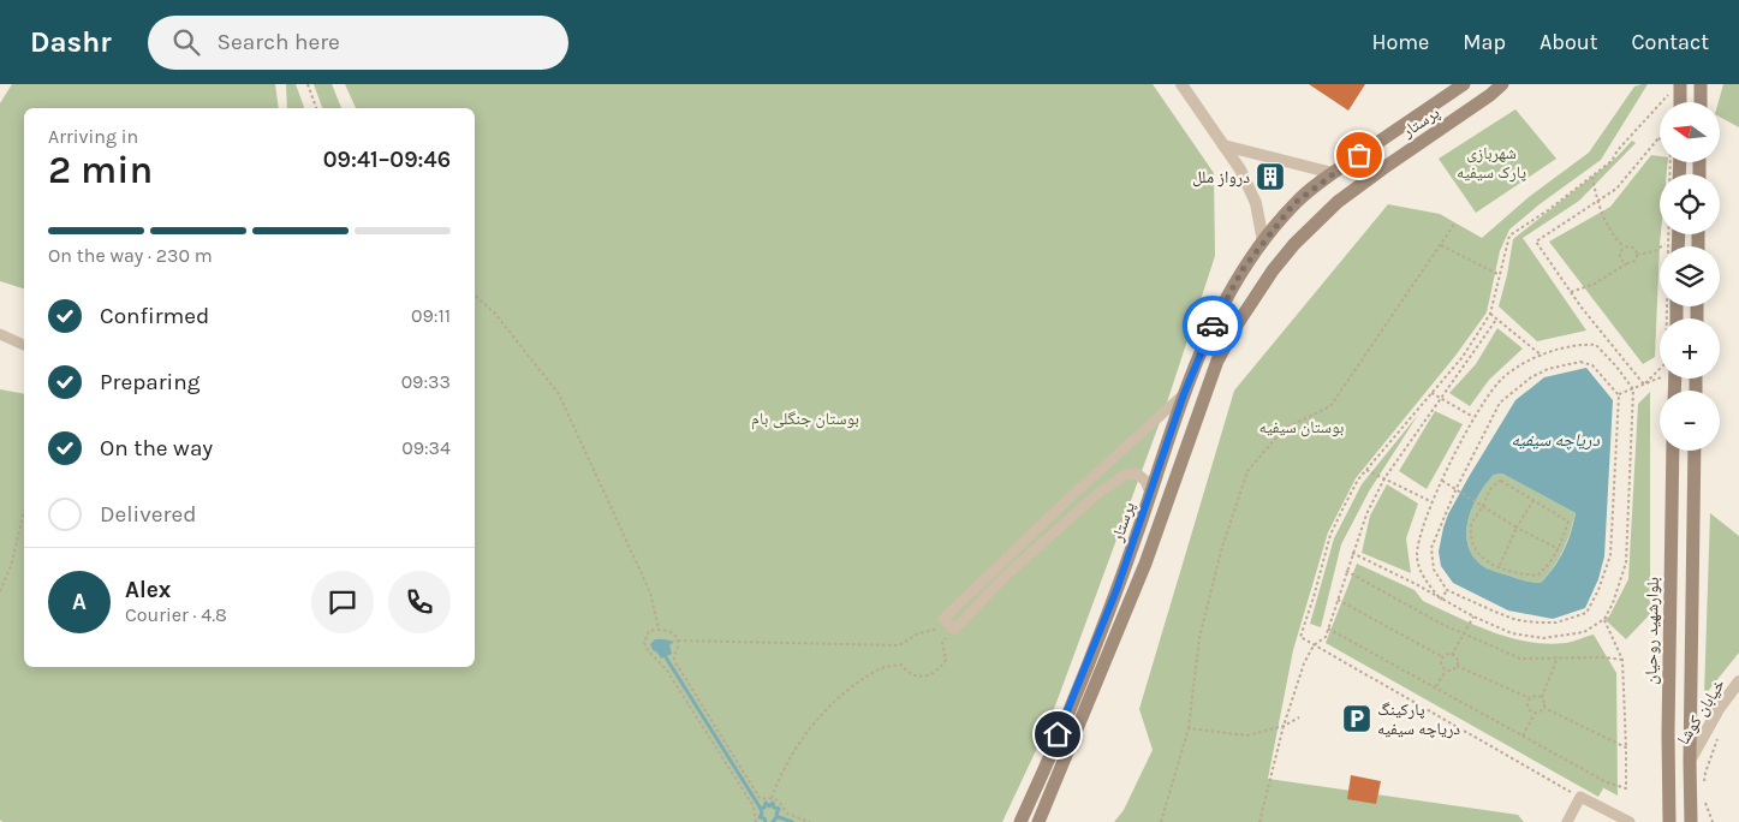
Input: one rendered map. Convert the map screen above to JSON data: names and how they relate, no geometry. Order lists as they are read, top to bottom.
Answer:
{
  "streets": {
    "main road": ["پرستار", "بلوارشهید روحیان"],
    "street": ["خیابان کوشا"]
  },
  "water": ["دریاچه سیفیه"],
  "parks": ["شهربازی پارک سیفیه", "بوستان جنگلی بام", "بوستان سیفیه"],
  "places": {
    "building": ["درواز ملل"],
    "parking": ["پارکینگ دریاچه سیفیه"]
  },
  "north": "left",
  "page": {
    "header": "Dashr",
    "search": "Search here",
    "nav": [
      "Home",
      "Map",
      "About",
      "Contact"
    ],
    "map_buttons": ["+", "−"],
    "heading": ["2 min", "Arriving in", "09:41–09:46"],
    "panel": ["Alex", "Courier · 4.8"],
    "bar": "On the way · 230 m",
    "list": [
      ["Confirmed", "09:11"],
      ["Preparing", "09:33"],
      ["On the way", "09:34"],
      "Delivered"
    ],
    "round": "A"
  }
}
